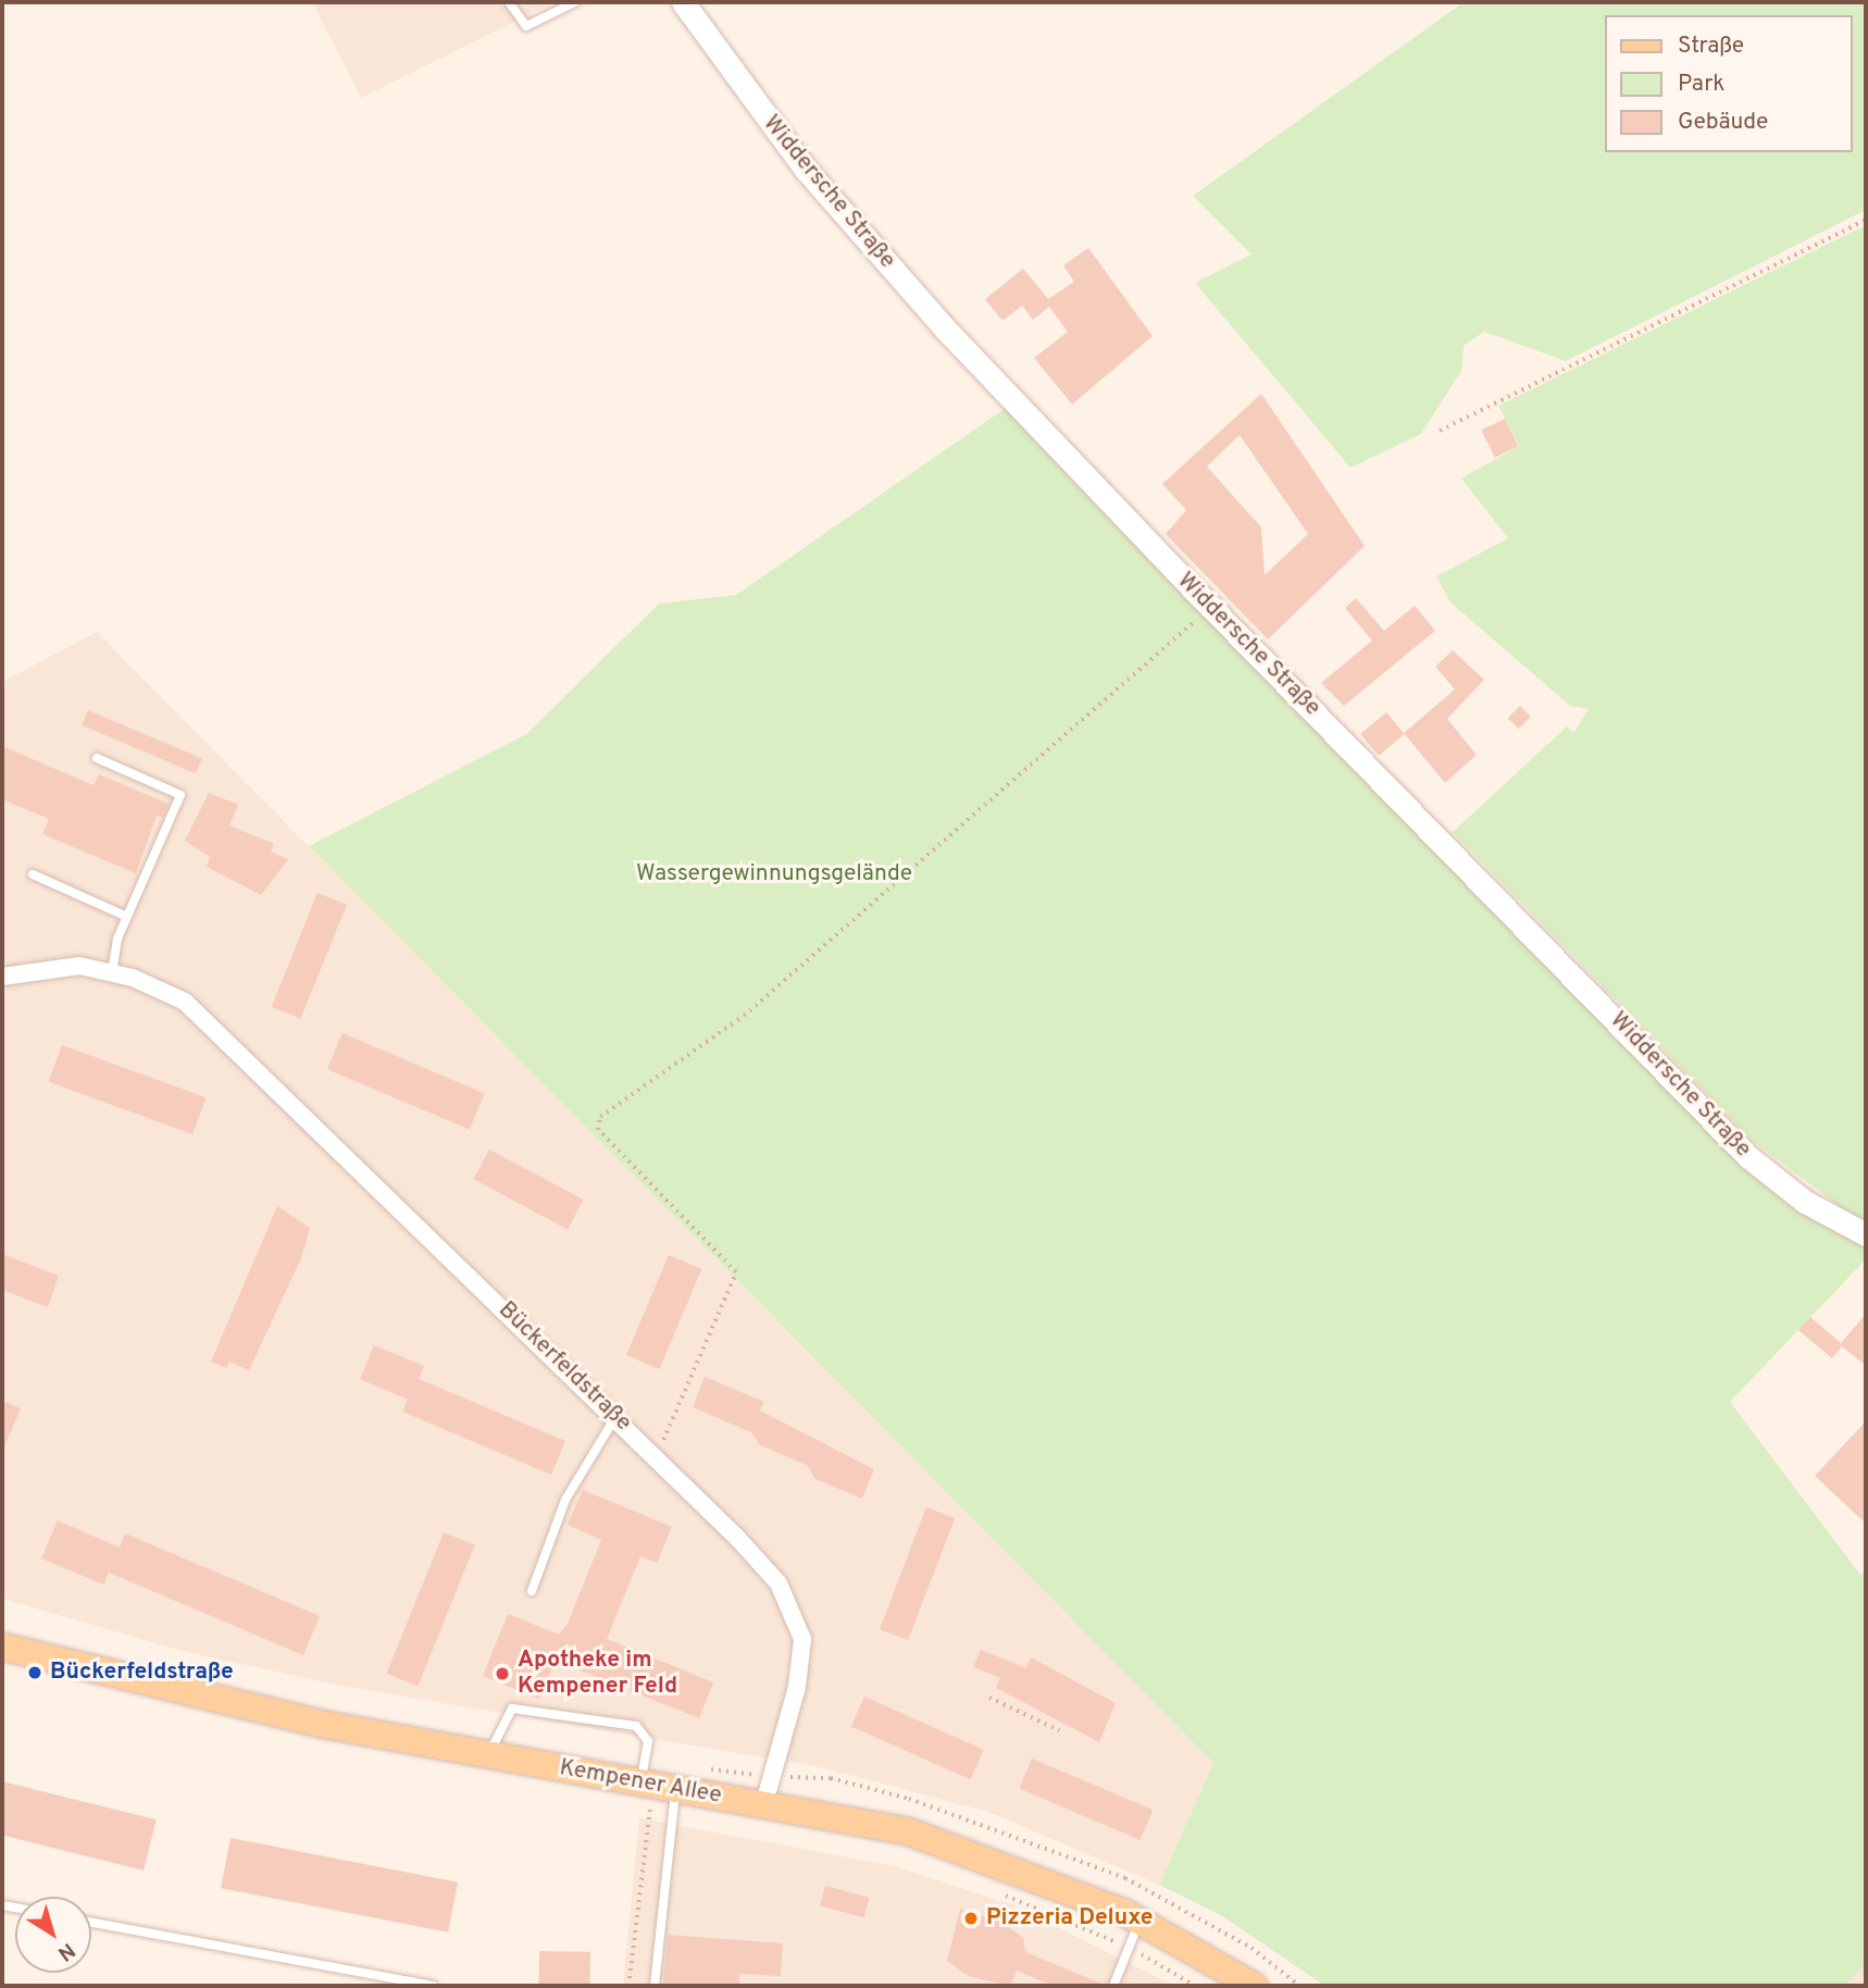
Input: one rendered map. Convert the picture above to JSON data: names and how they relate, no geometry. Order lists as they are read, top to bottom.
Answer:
{
  "streets": {
    "main road": ["Kempener Allee"],
    "street": ["Widdersche Straße", "Bückerfeldstraße"]
  },
  "crossings": [
    ["Bückerfeldstraße", "Kempener Allee"]
  ],
  "parks": ["Wassergewinnungsgelände"],
  "places": ["Bückerfeldstraße", "Apotheke im Kempener Feld", "Pizzeria Deluxe"],
  "legend": ["Straße", "Park", "Gebäude"],
  "north": "bottom right"
}
